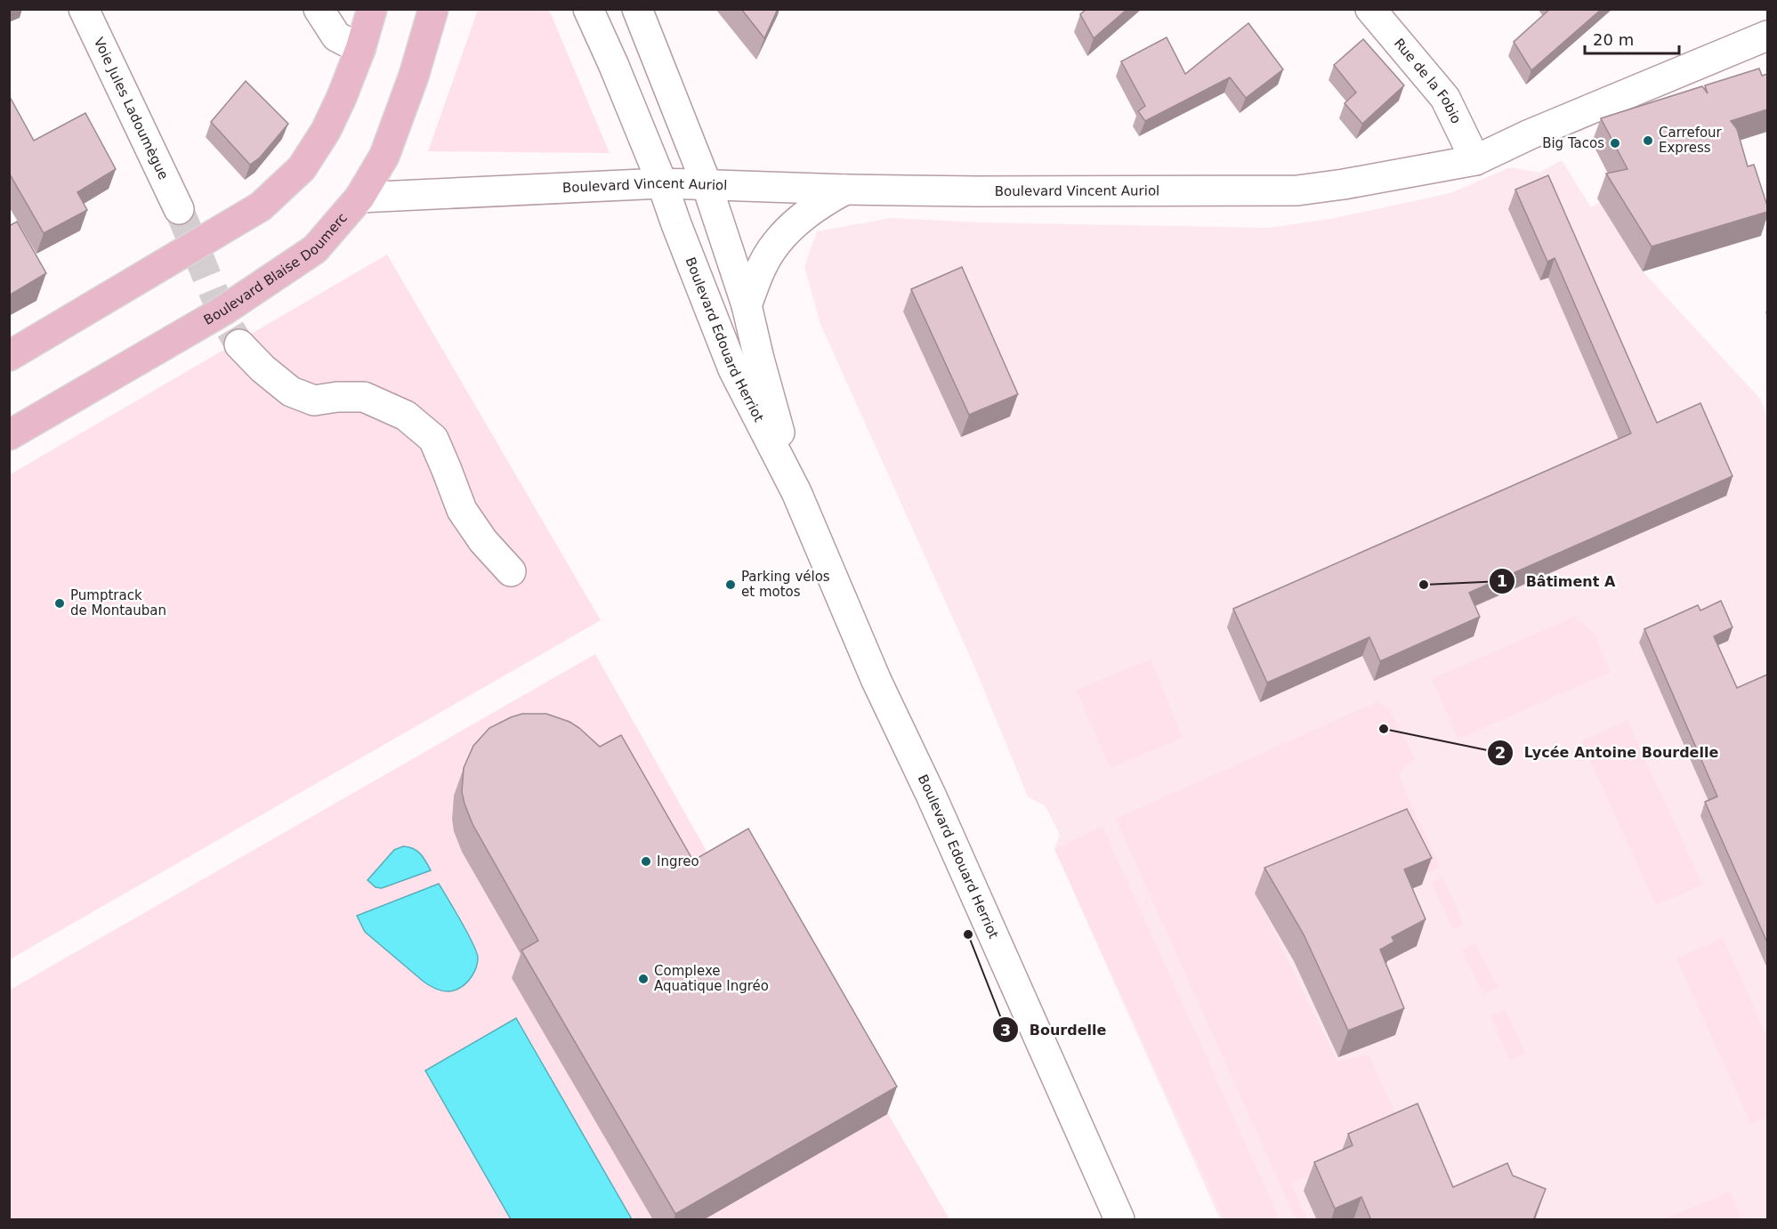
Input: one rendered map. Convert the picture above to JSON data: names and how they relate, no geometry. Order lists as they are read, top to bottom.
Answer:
{
  "streets": {
    "main road": [
      "Rue de la Fobio",
      "Voie Jules Ladoumègue",
      "Boulevard Vincent Auriol",
      "Boulevard Blaise Doumerc",
      "Boulevard Edouard Herriot"
    ]
  },
  "crossings": [
    ["Rue de la Fobio", "Boulevard Vincent Auriol"],
    ["Boulevard Vincent Auriol", "Boulevard Blaise Doumerc"],
    ["Boulevard Vincent Auriol", "Boulevard Edouard Herriot"]
  ],
  "places": [
    "Carrefour Express",
    "Big Tacos",
    "Parking vélos et motos",
    "Bâtiment A",
    "Pumptrack de Montauban",
    "Lycée Antoine Bourdelle",
    "Ingreo",
    "Bourdelle",
    "Complexe Aquatique Ingréo"
  ],
  "scale_bar": "20 m"
}
